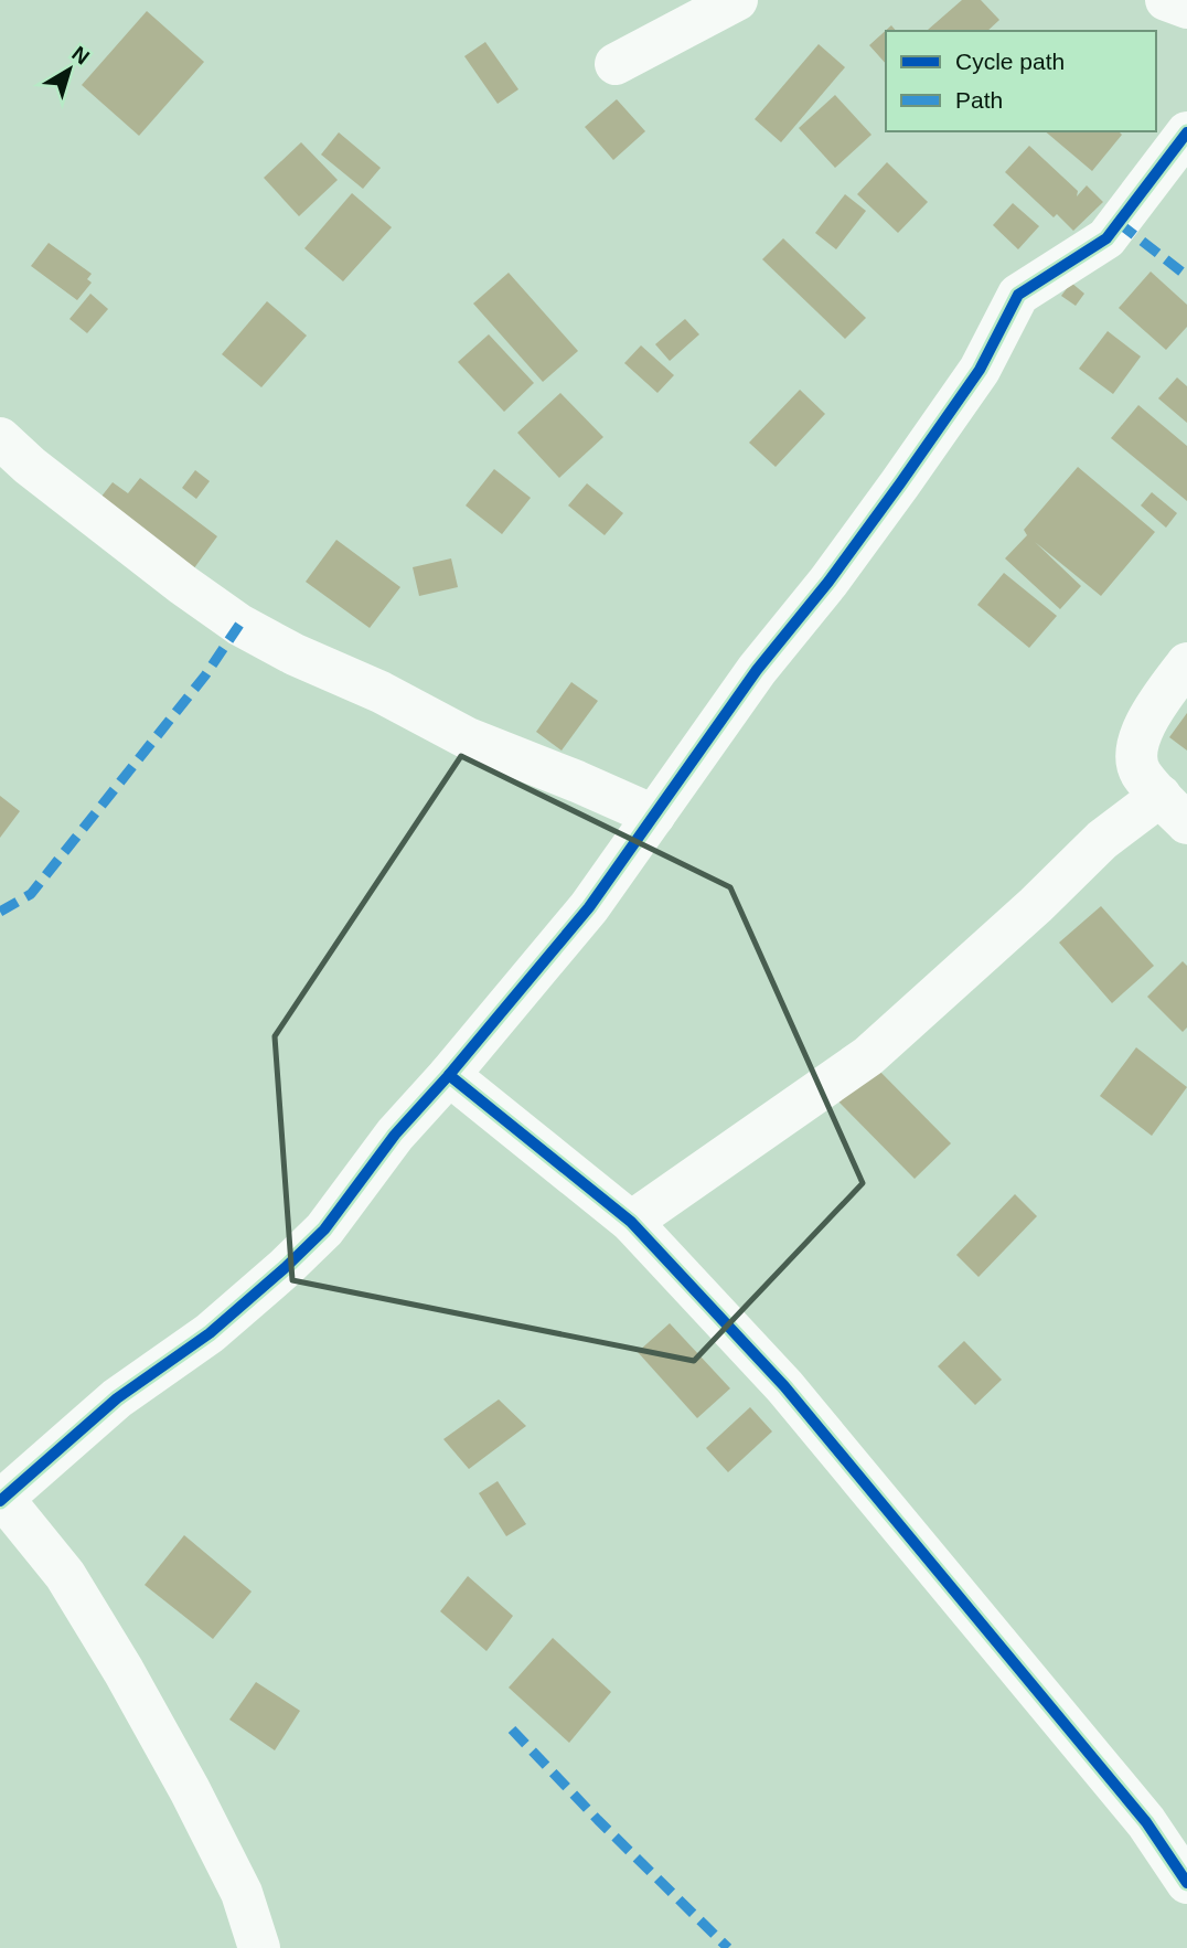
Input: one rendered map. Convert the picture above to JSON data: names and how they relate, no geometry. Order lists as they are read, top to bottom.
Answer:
{
  "legend": ["Cycle path", "Path"],
  "north": "top right"
}
